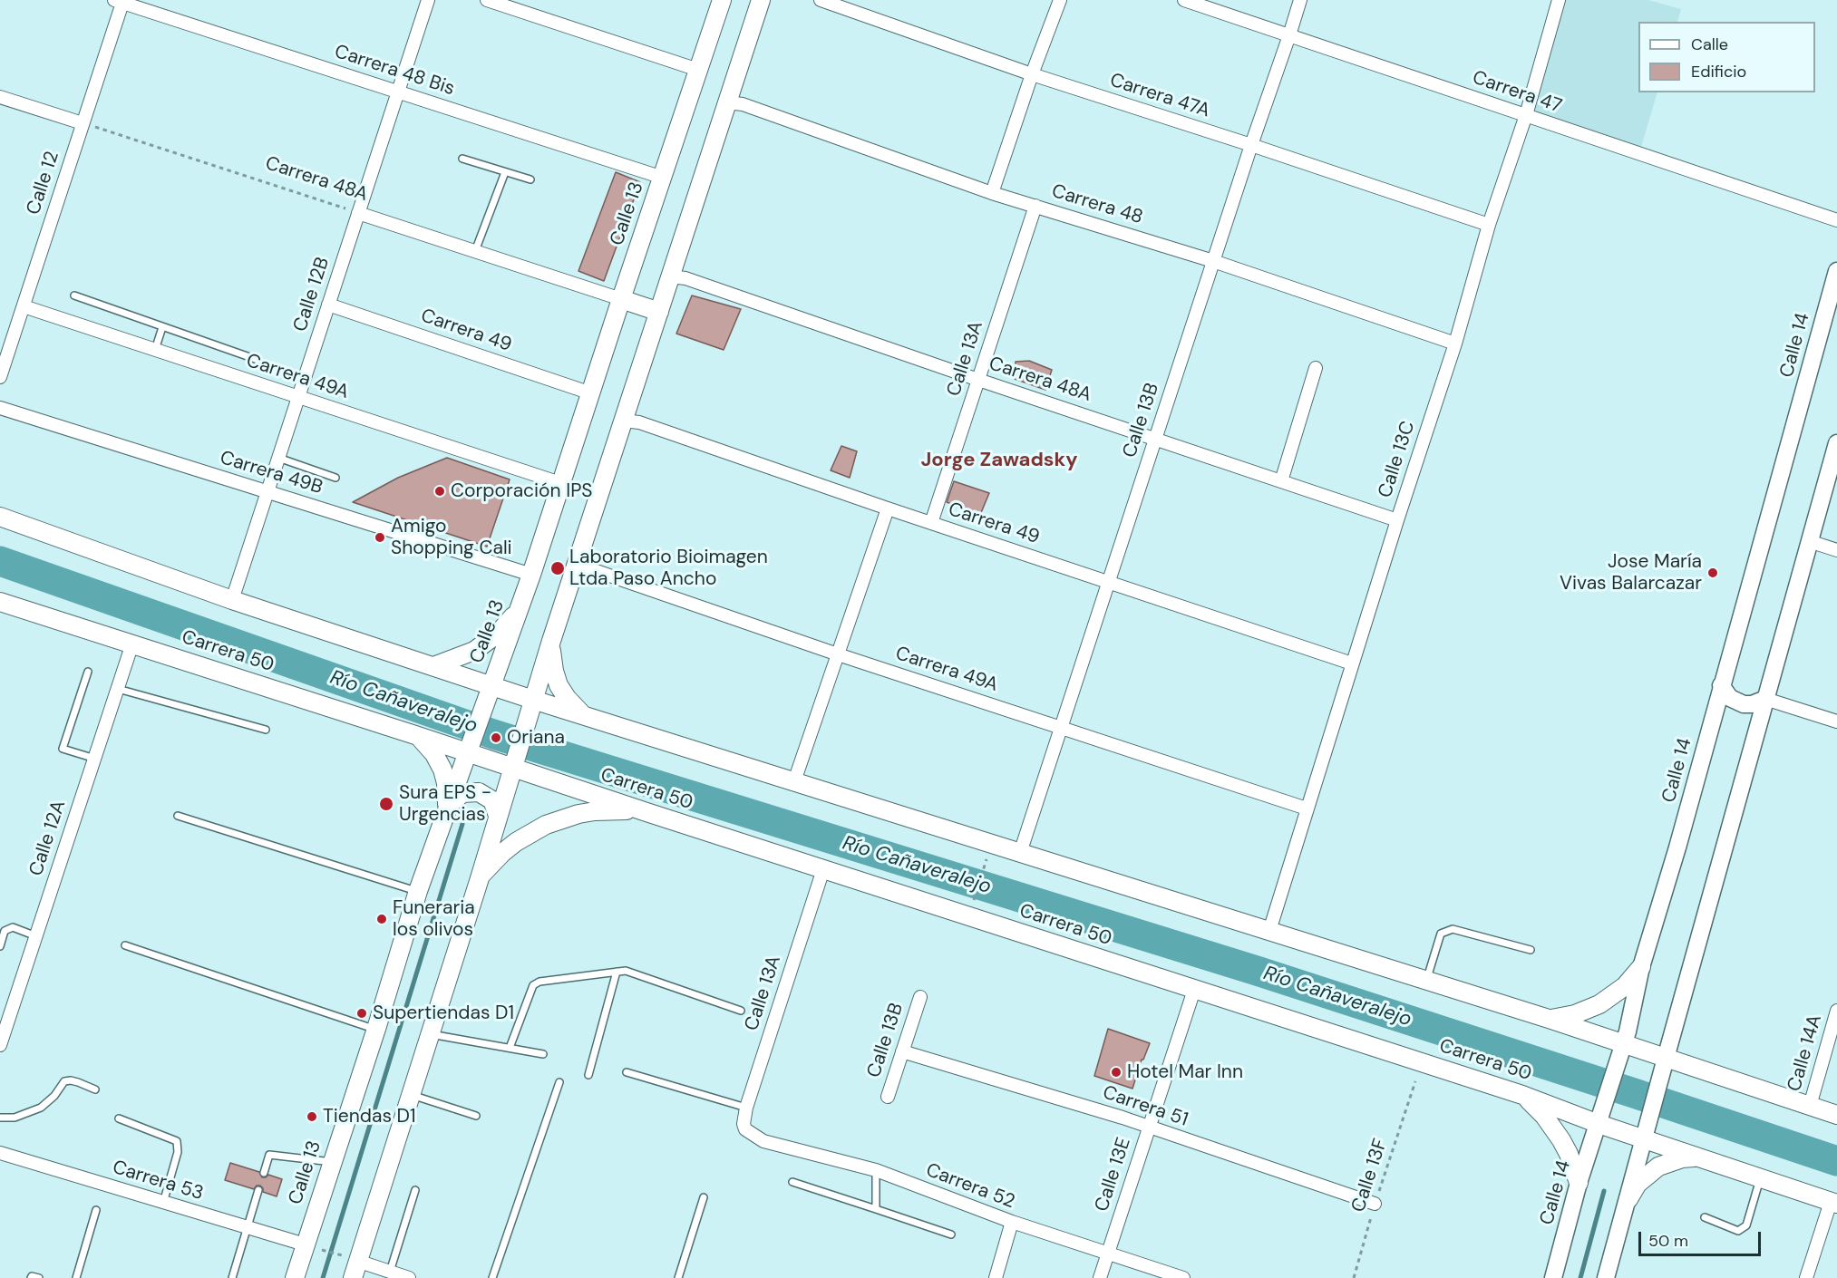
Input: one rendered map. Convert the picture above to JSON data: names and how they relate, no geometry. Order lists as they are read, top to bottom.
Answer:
{
  "streets": {
    "main road": ["Calle 13", "Carrera 50"],
    "street": [
      "Carrera 48 Bis",
      "Carrera 47",
      "Carrera 47A",
      "Carrera 48A",
      "Calle 12",
      "Carrera 48",
      "Calle 12B",
      "Carrera 49",
      "Calle 14",
      "Calle 13A",
      "Carrera 49A",
      "Calle 13B",
      "Calle 13C",
      "Carrera 49B",
      "Calle 12A",
      "Calle 14A",
      "Carrera 51",
      "Calle 13E",
      "Carrera 53",
      "Carrera 52"
    ],
    "path": ["Calle 13F"]
  },
  "crossings": [
    ["Carrera 48 Bis", "Calle 12"],
    ["Carrera 48 Bis", "Calle 13"],
    ["Carrera 48 Bis", "Calle 12B"],
    ["Carrera 47", "Calle 13B"],
    ["Carrera 47", "Calle 13C"],
    ["Carrera 47A", "Calle 13B"],
    ["Carrera 47A", "Calle 13C"],
    ["Carrera 48A", "Calle 12"],
    ["Carrera 48A", "Calle 13"],
    ["Carrera 48A", "Calle 12B"],
    ["Carrera 48A", "Calle 13A"],
    ["Carrera 48A", "Calle 13B"],
    ["Carrera 48A", "Calle 13C"],
    ["Calle 12", "Carrera 49A"],
    ["Carrera 48", "Calle 13A"],
    ["Carrera 48", "Calle 13B"],
    ["Carrera 48", "Calle 13C"],
    ["Calle 13", "Carrera 49"],
    ["Calle 13", "Carrera 49A"],
    ["Calle 13", "Carrera 49B"],
    ["Calle 13", "Carrera 50"],
    ["Calle 13", "Carrera 53"],
    ["Calle 12B", "Carrera 49"],
    ["Calle 12B", "Carrera 49A"],
    ["Calle 12B", "Carrera 49B"],
    ["Carrera 49", "Calle 13A"],
    ["Carrera 49", "Calle 13B"],
    ["Carrera 49", "Calle 13C"],
    ["Calle 14", "Carrera 50"],
    ["Calle 13A", "Carrera 50"],
    ["Calle 13A", "Carrera 52"],
    ["Carrera 49A", "Calle 13B"],
    ["Carrera 49A", "Calle 13C"],
    ["Calle 13B", "Carrera 51"],
    ["Carrera 50", "Calle 12A"],
    ["Carrera 50", "Calle 13E"],
    ["Carrera 51", "Calle 13E"],
    ["Carrera 51", "Calle 13F"],
    ["Calle 13E", "Carrera 52"]
  ],
  "districts": ["Jorge Zawadsky"],
  "water": ["Río Cañaveralejo"],
  "places": [
    "Corporación IPS",
    "Amigo Shopping Cali",
    "Laboratorio Bioimagen Ltda Paso Ancho",
    "Jose María Vivas Balarcazar",
    "Oriana",
    "Sura EPS - Urgencias",
    "Funeraria los olivos",
    "Supertiendas D1",
    "Hotel Mar Inn",
    "Tiendas D1"
  ],
  "legend": ["Calle", "Edificio"],
  "scale_bar": "50 m"
}
